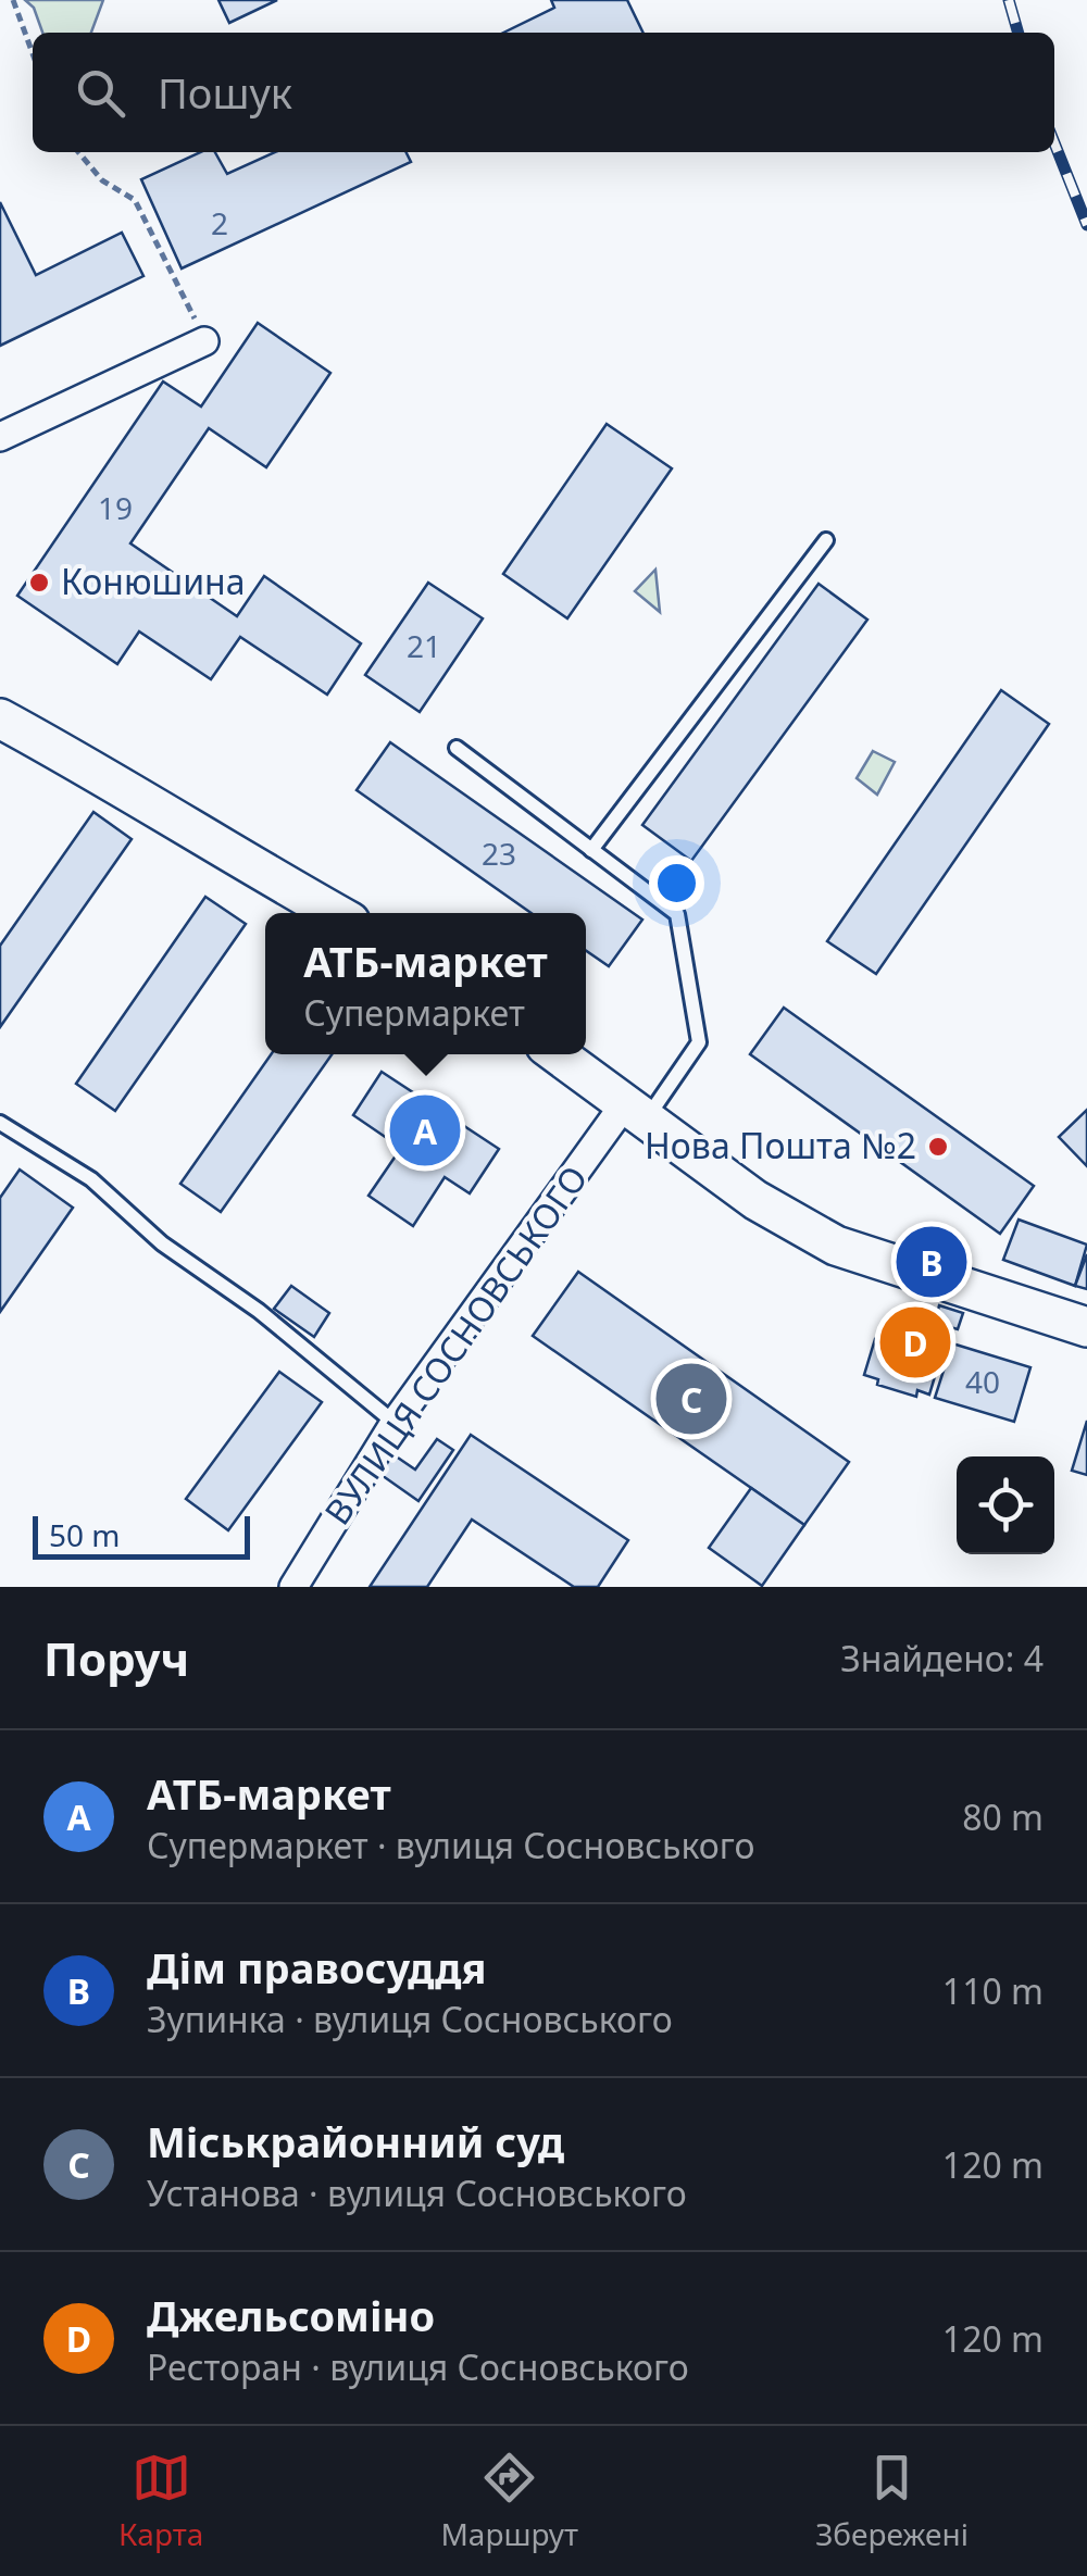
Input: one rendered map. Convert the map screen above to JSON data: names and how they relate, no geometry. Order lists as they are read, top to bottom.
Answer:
{
  "streets": {
    "street": ["ВУЛИЦЯ СОСНОВСЬКОГО"]
  },
  "places": ["Конюшина", "Нова Пошта №2"],
  "house_numbers": [
    "2",
    "19",
    "21",
    "23",
    "40"
  ],
  "scale_bar": "50 m",
  "page": {
    "search": "Пошук",
    "popup": ["АТБ-маркет", "Супермаркет"],
    "pins": [
      "A",
      "B",
      "D",
      "C"
    ],
    "scale": "50 m",
    "heading": ["Поруч", "Знайдено: 4"],
    "list": [
      {
        "mark": "A",
        "name": "АТБ-маркет",
        "note": "Супермаркет · вулиця Сосновського",
        "value": "80 m"
      },
      {
        "mark": "B",
        "name": "Дім правосуддя",
        "note": "Зупинка · вулиця Сосновського",
        "value": "110 m"
      },
      {
        "mark": "C",
        "name": "Міськрайонний суд",
        "note": "Установа · вулиця Сосновського",
        "value": "120 m"
      },
      {
        "mark": "D",
        "name": "Джельсоміно",
        "note": "Ресторан · вулиця Сосновського",
        "value": "120 m"
      }
    ],
    "nav": ["Карта", "Маршрут", "Збережені"]
  }
}
